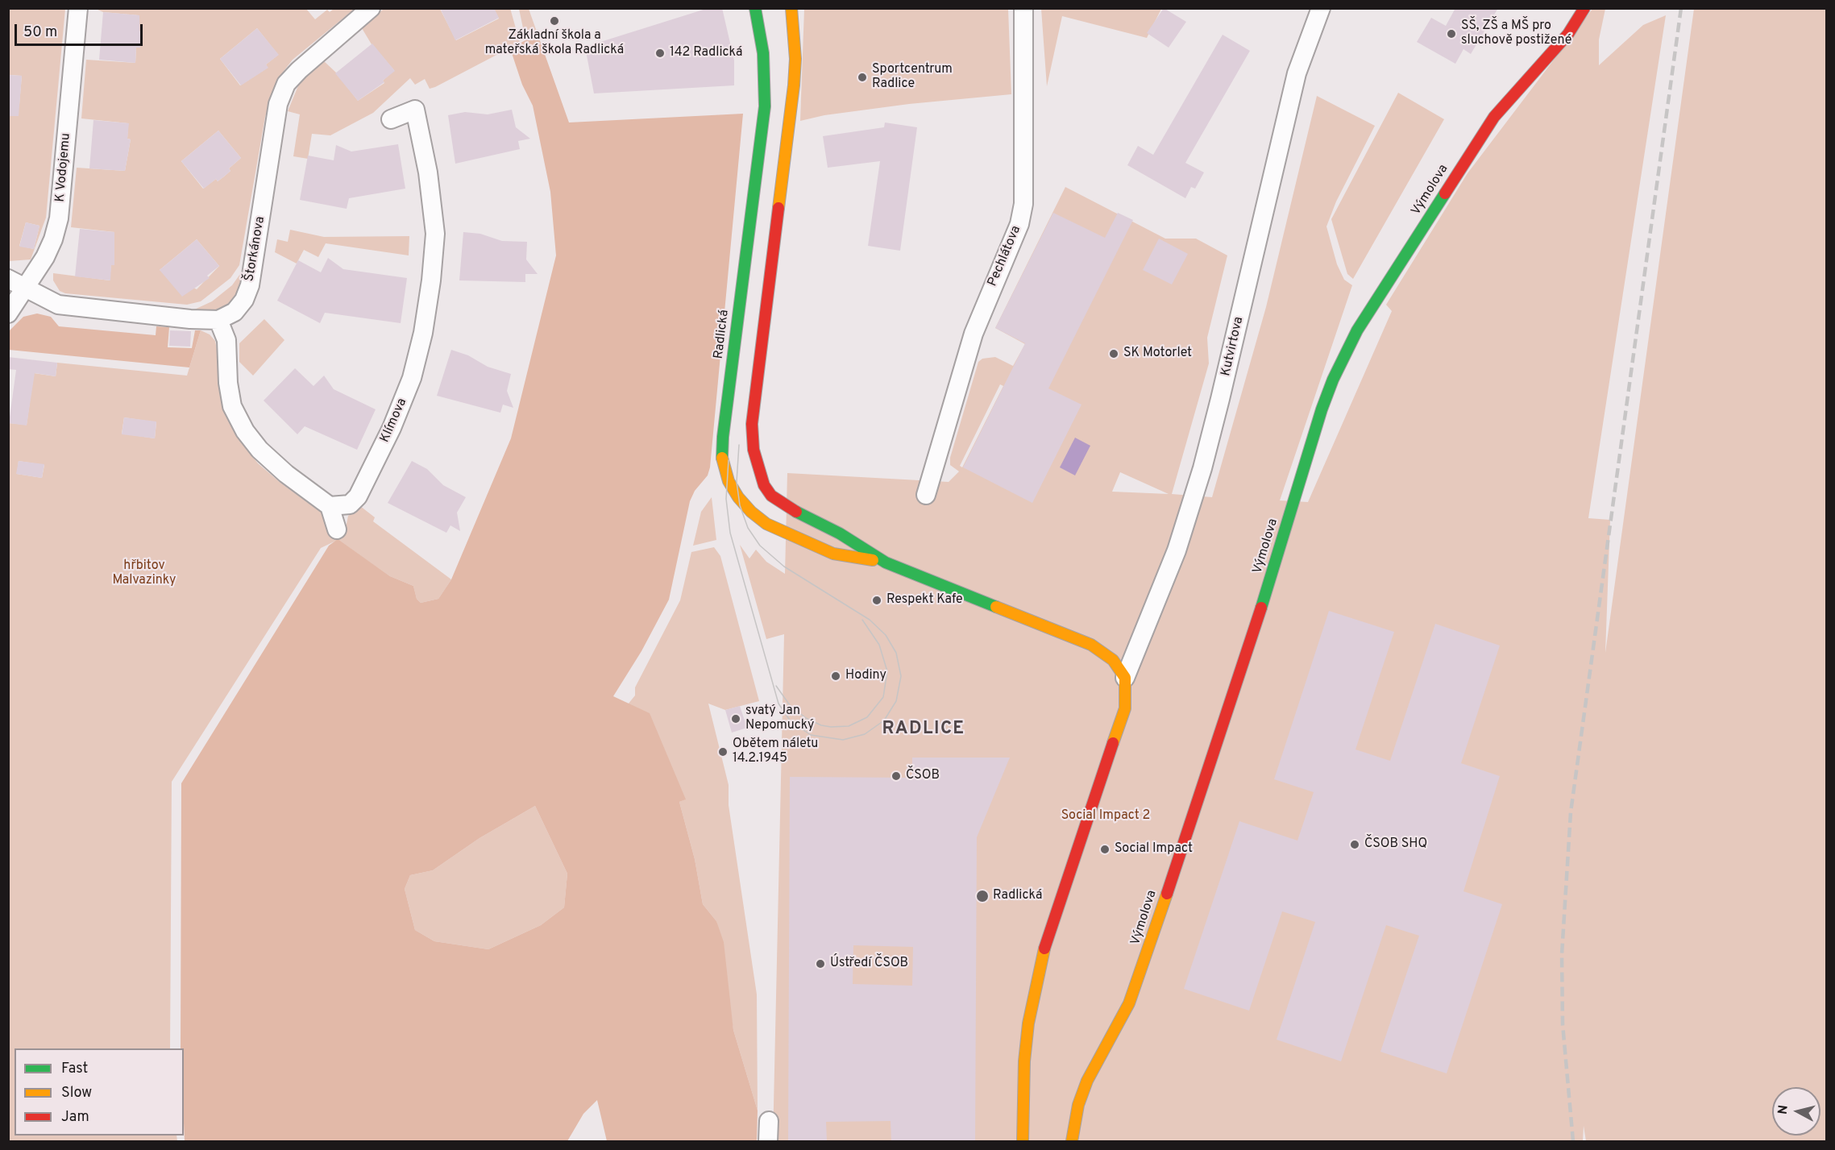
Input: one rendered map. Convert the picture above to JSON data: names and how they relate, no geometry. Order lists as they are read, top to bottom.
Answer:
{
  "streets": {
    "main road": ["Výmolova", "Radlická"],
    "street": [
      "K Vodojemu",
      "Štorkánova",
      "Pechlátova",
      "Kutvirtova",
      "Klímova"
    ]
  },
  "crossings": [
    ["Radlická", "Kutvirtova"]
  ],
  "districts": ["RADLICE"],
  "parks": ["hřbitov Malvazinky", "Social Impact 2"],
  "places": [
    "Základní škola a mateřská škola Radlická",
    "SŠ, ZŠ a MŠ pro sluchově postižené",
    "142 Radlická",
    "Sportcentrum Radlice",
    "SK Motorlet",
    "Respekt Kafe",
    "Hodiny",
    "svatý Jan Nepomucký",
    "Obětem náletu 14.2.1945",
    "ČSOB",
    "ČSOB SHQ",
    "Social Impact",
    "Radlická",
    "Ústředí ČSOB"
  ],
  "legend": ["Fast", "Slow", "Jam"],
  "scale_bar": "50 m",
  "north": "left"
}
